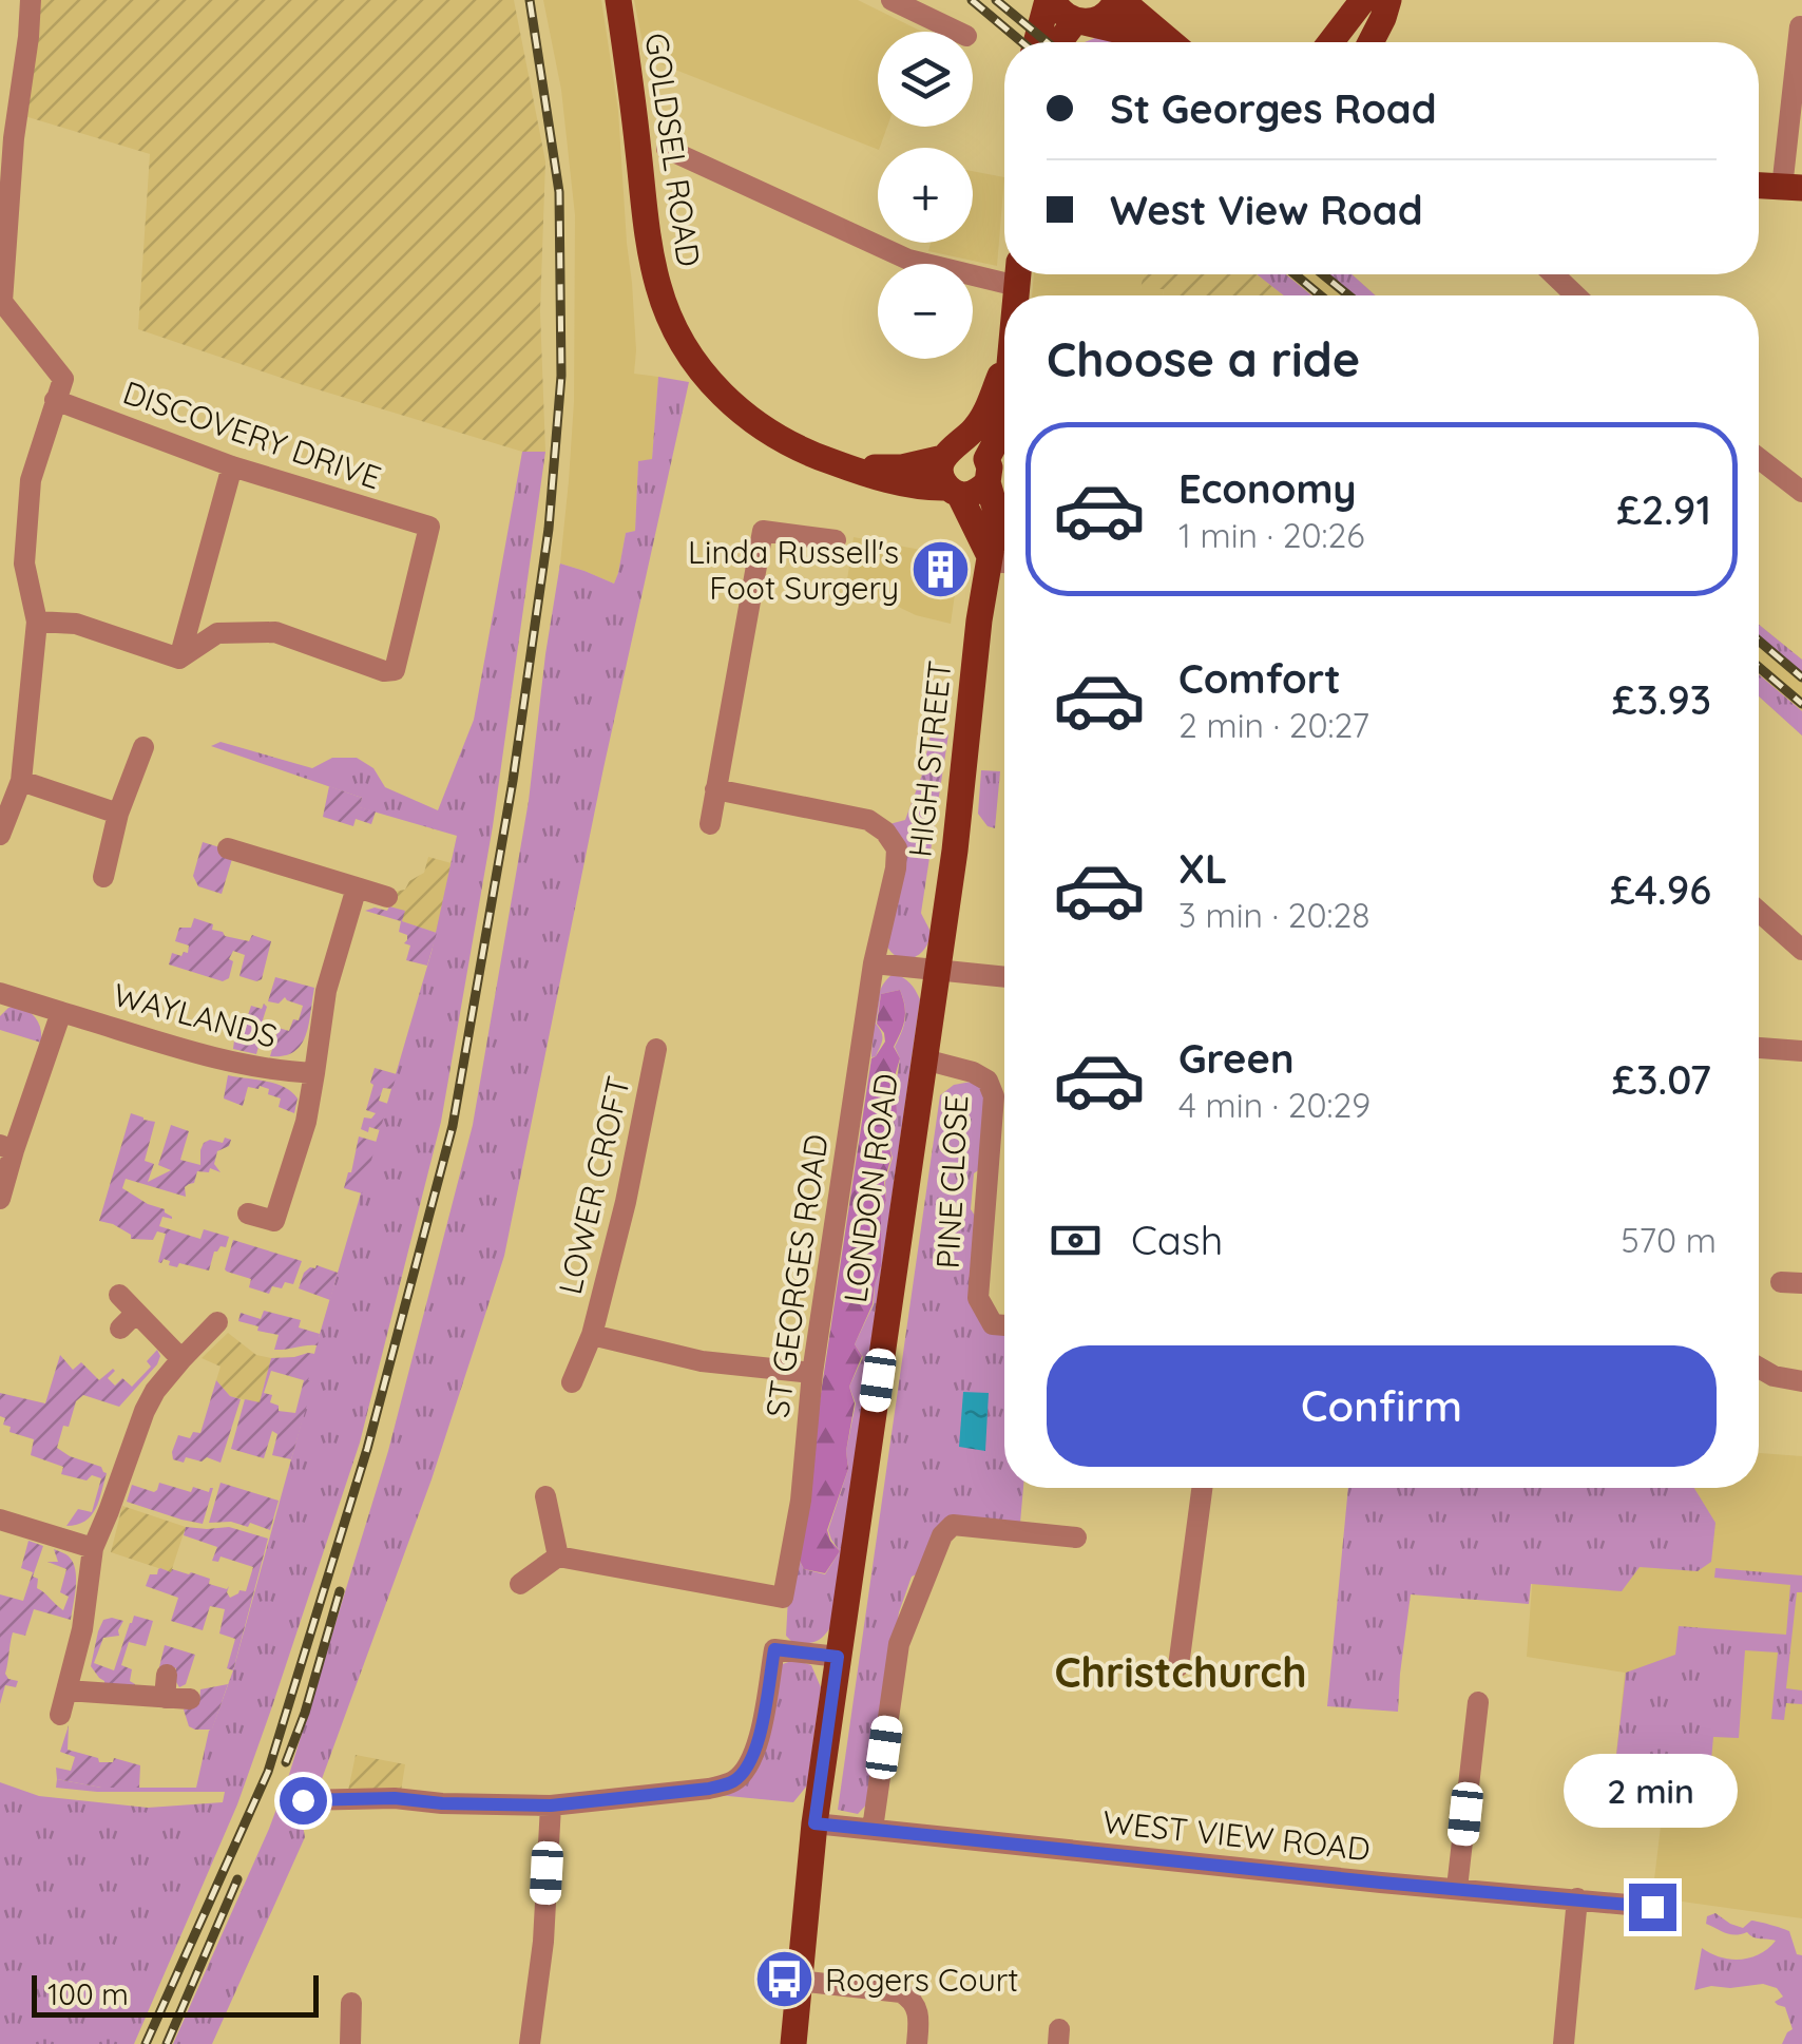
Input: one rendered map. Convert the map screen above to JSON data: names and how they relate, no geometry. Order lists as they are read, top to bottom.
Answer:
{
  "streets": {
    "main road": ["GOLDSEL ROAD", "HIGH STREET", "LONDON ROAD"],
    "street": [
      "DISCOVERY DRIVE",
      "WAYLANDS",
      "PINE CLOSE",
      "LOWER CROFT",
      "ST GEORGES ROAD",
      "WEST VIEW ROAD"
    ]
  },
  "crossings": [
    ["GOLDSEL ROAD", "HIGH STREET"],
    ["HIGH STREET", "LONDON ROAD"],
    ["PINE CLOSE", "LONDON ROAD"],
    ["LOWER CROFT", "ST GEORGES ROAD"],
    ["LONDON ROAD", "WEST VIEW ROAD"]
  ],
  "districts": ["Christchurch"],
  "places": {
    "building": ["Linda Russell's Foot Surgery"],
    "bus stop": ["Rogers Court"]
  },
  "scale_bar": "100 m",
  "page": {
    "map_buttons": ["+", "−"],
    "banner": ["St Georges Road", "West View Road"],
    "heading": "Choose a ride",
    "list": [
      {
        "name": "Economy",
        "note": "1 min · 20:26",
        "value": "£2.91"
      },
      {
        "name": "Comfort",
        "note": "2 min · 20:27",
        "value": "£3.93"
      },
      {
        "name": "XL",
        "note": "3 min · 20:28",
        "value": "£4.96"
      },
      {
        "name": "Green",
        "note": "4 min · 20:29",
        "value": "£3.07"
      }
    ],
    "pay": ["Cash", "570 m"],
    "buttons": "Confirm",
    "bubble": "2 min",
    "scale": "100 m"
  }
}
